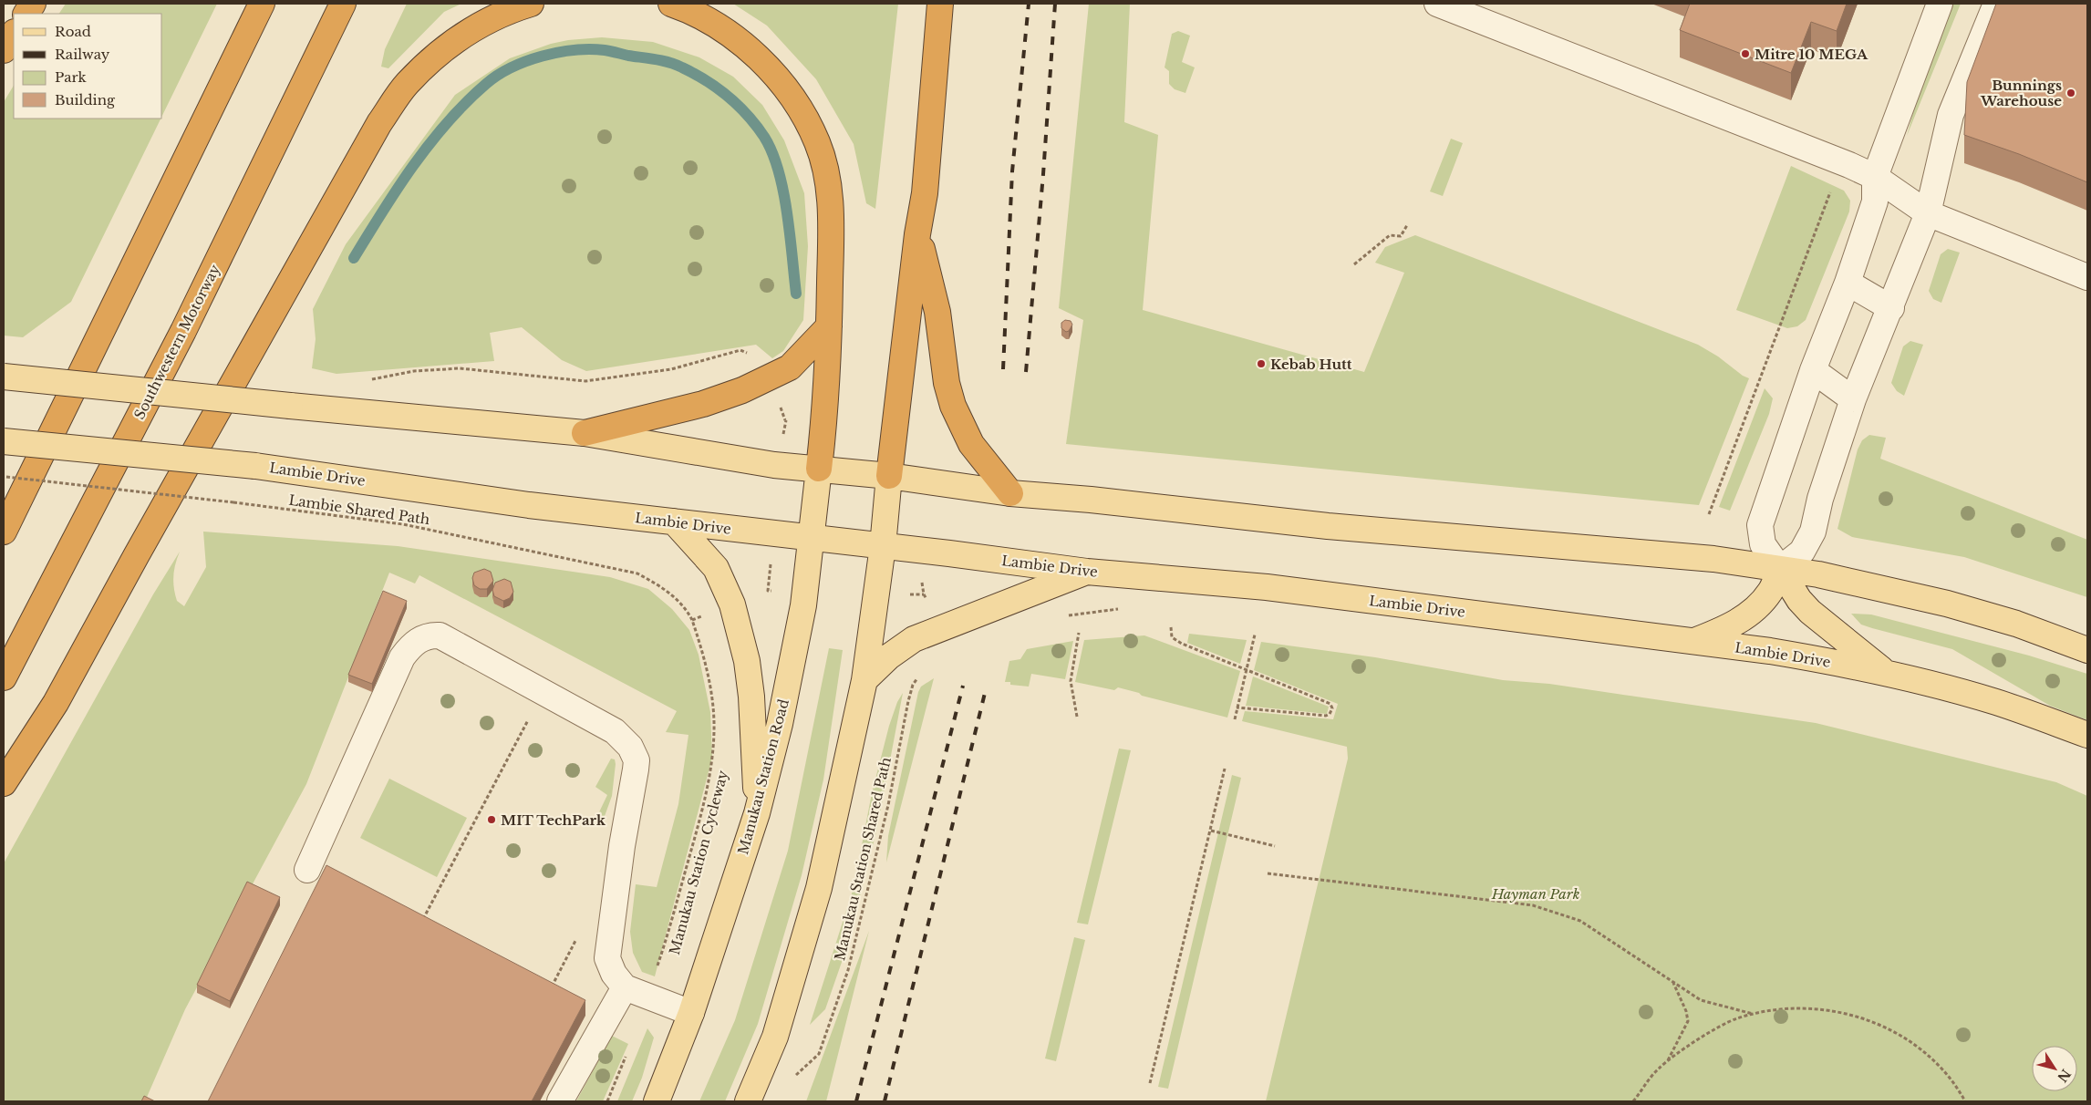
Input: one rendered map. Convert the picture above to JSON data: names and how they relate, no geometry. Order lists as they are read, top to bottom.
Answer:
{
  "streets": {
    "highway": ["Southwestern Motorway"],
    "main road": ["Lambie Drive", "Manukau Station Road"],
    "path": ["Lambie Shared Path", "Manukau Station Shared Path"]
  },
  "crossings": [
    ["Lambie Drive", "Manukau Station Road"]
  ],
  "parks": ["Hayman Park"],
  "places": [
    "Mitre 10 MEGA",
    "Bunnings Warehouse",
    "Kebab Hutt",
    "MIT TechPark"
  ],
  "legend": [
    "Road",
    "Railway",
    "Park",
    "Building"
  ],
  "north": "bottom right"
}
